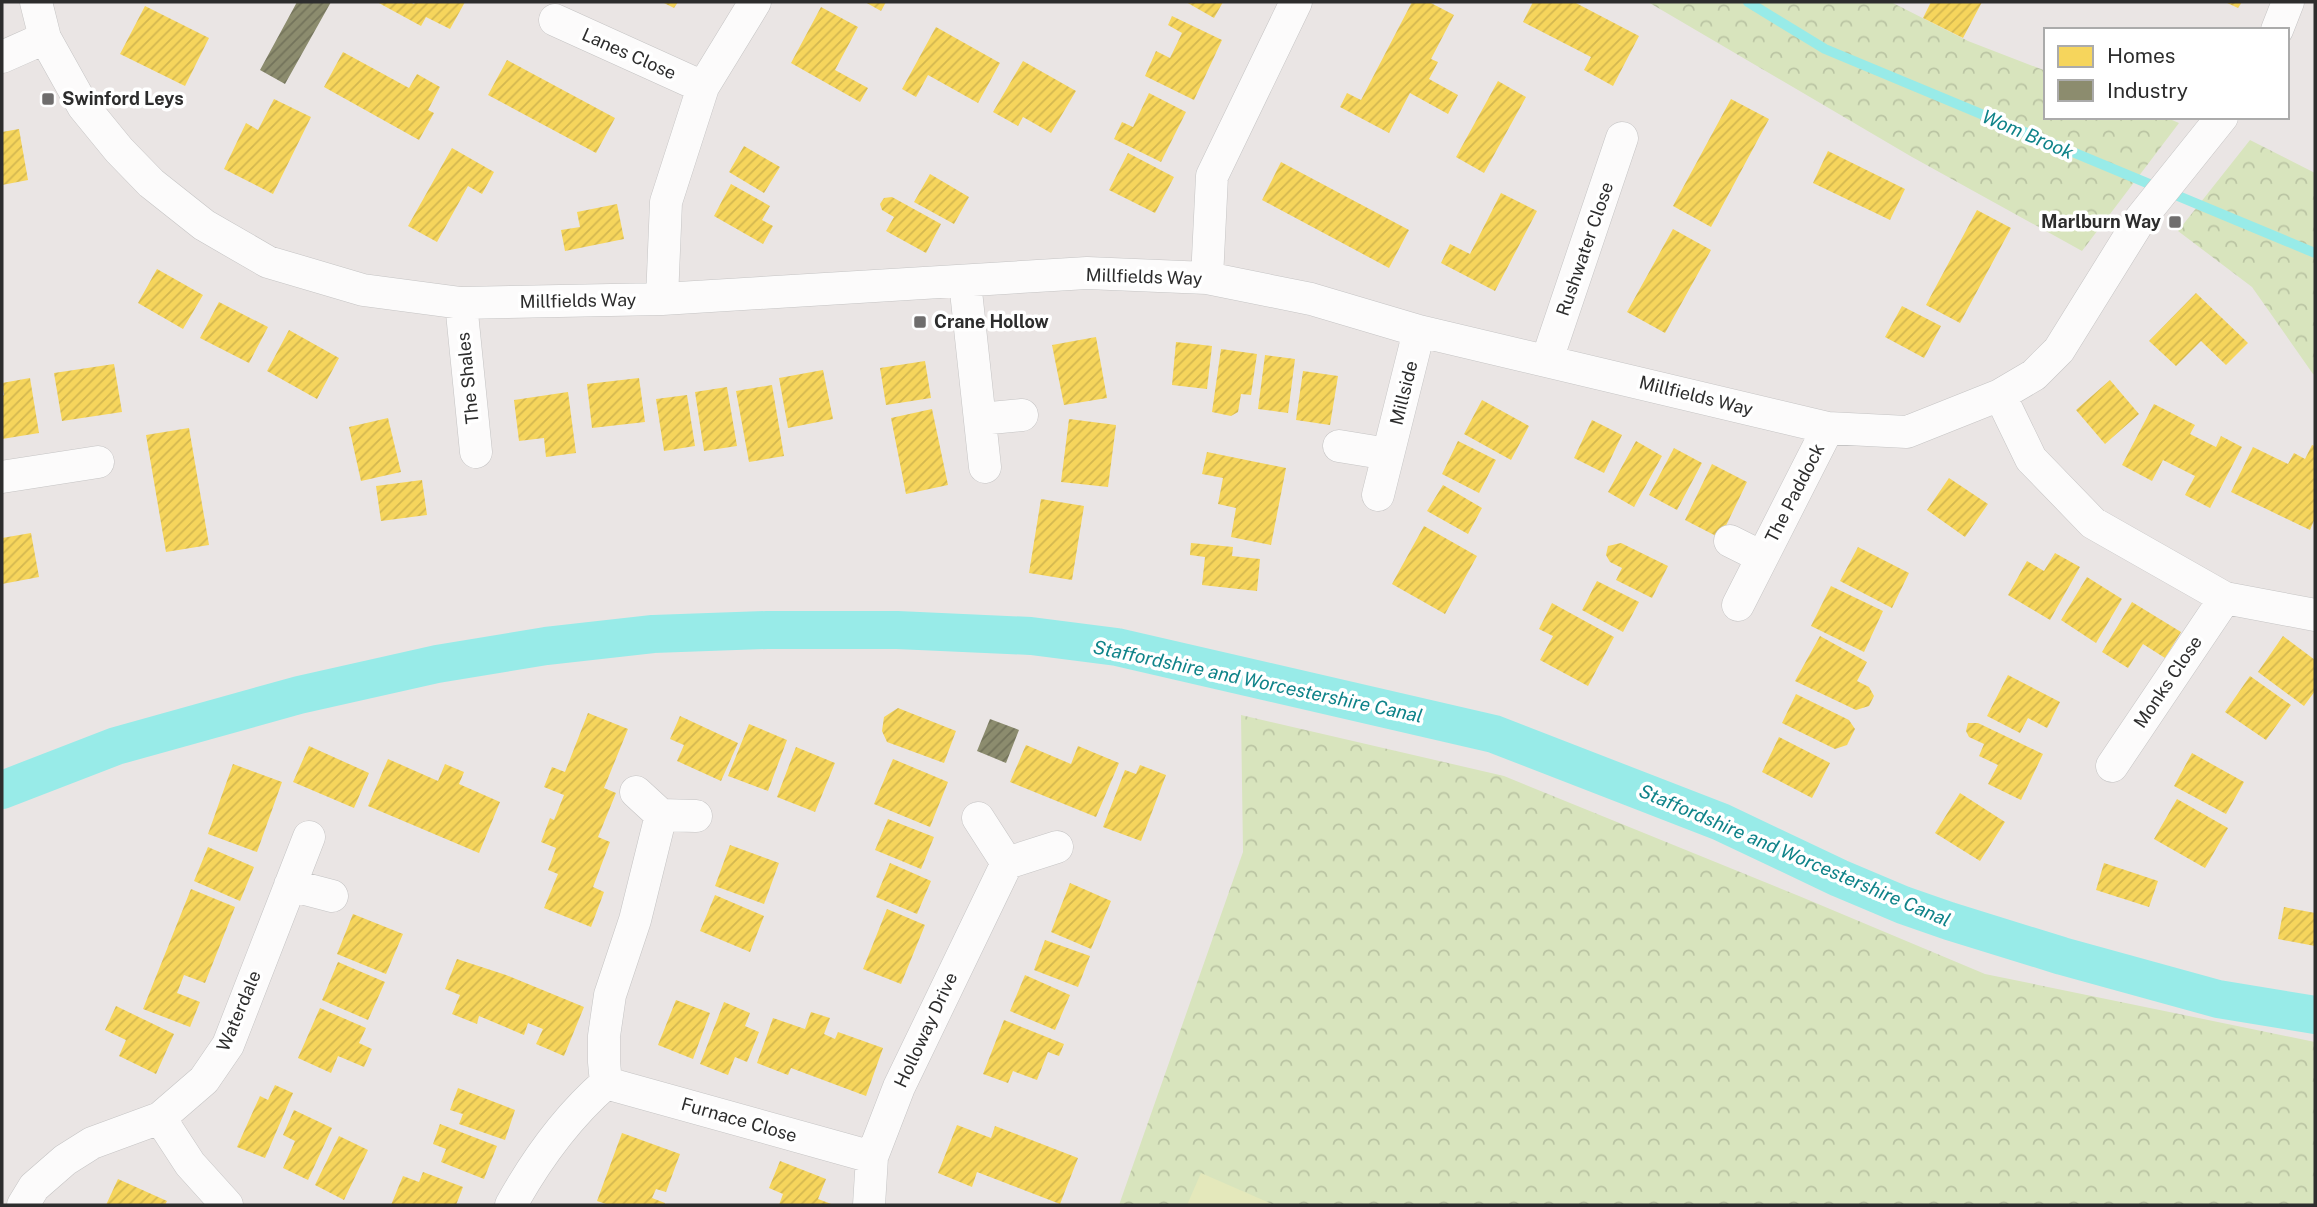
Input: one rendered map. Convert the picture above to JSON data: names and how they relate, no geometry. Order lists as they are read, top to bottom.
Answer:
{
  "streets": {
    "street": [
      "Lanes Close",
      "Rushwater Close",
      "Millfields Way",
      "The Shales",
      "Millside",
      "The Paddock",
      "Monks Close",
      "Waterdale",
      "Holloway Drive",
      "Furnace Close"
    ]
  },
  "crossings": [
    ["Rushwater Close", "Millfields Way"],
    ["Millfields Way", "The Shales"],
    ["Millfields Way", "Millside"],
    ["Millfields Way", "The Paddock"],
    ["Holloway Drive", "Furnace Close"]
  ],
  "water": ["Wom Brook", "Staffordshire and Worcestershire Canal"],
  "places": {
    "transit": ["Swinford Leys", "Marlburn Way", "Crane Hollow"]
  },
  "legend": ["Homes", "Industry"]
}
